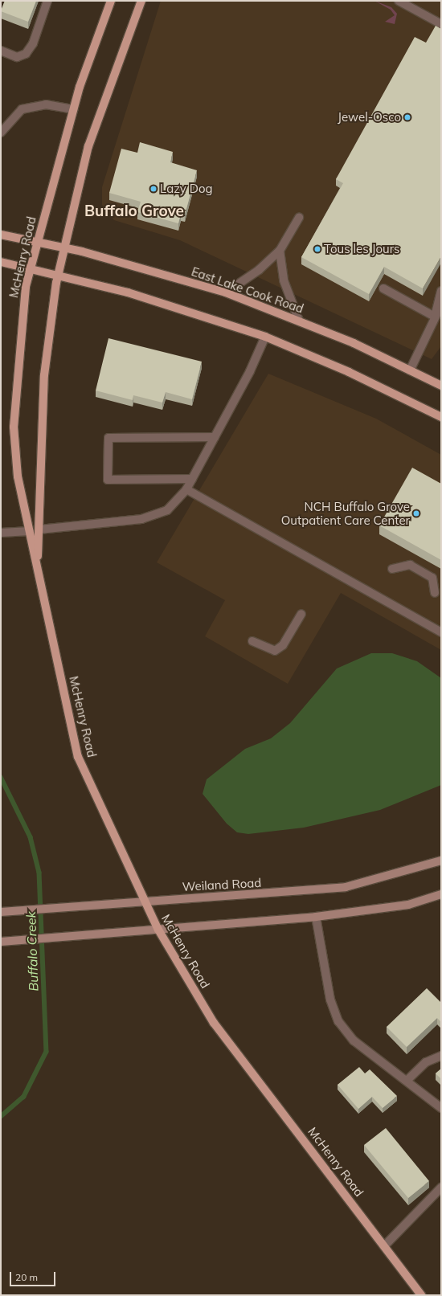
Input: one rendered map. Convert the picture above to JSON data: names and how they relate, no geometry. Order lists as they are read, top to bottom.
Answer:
{
  "streets": {
    "main road": ["McHenry Road", "East Lake Cook Road", "Weiland Road"]
  },
  "crossings": [
    ["McHenry Road", "East Lake Cook Road"],
    ["McHenry Road", "Weiland Road"]
  ],
  "districts": ["Buffalo Grove"],
  "water": ["Buffalo Creek"],
  "places": [
    "Jewel-Osco",
    "Lazy Dog",
    "Tous les Jours",
    "NCH Buffalo Grove Outpatient Care Center"
  ],
  "scale_bar": "20 m"
}
